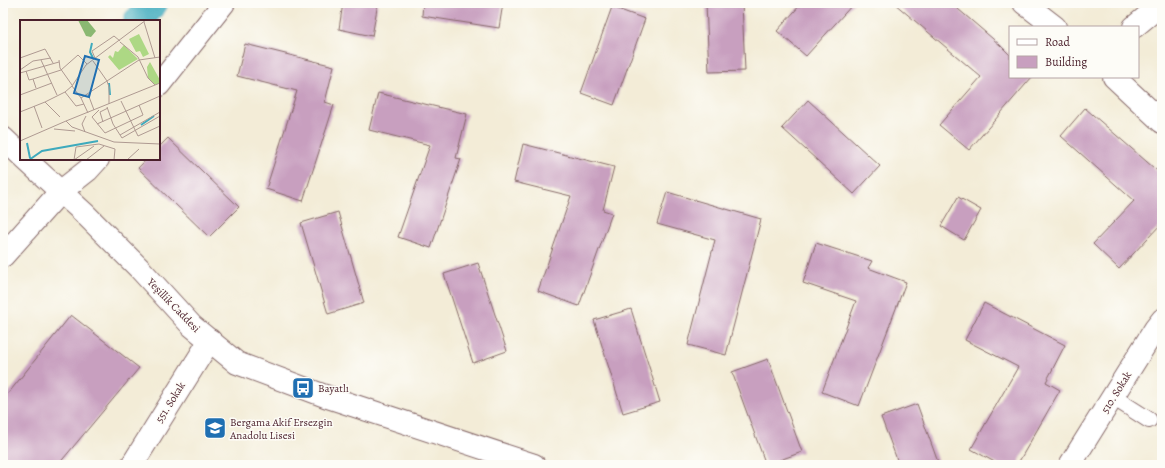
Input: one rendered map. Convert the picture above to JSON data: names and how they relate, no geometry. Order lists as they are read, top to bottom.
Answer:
{
  "streets": {
    "main road": ["Yeşillik Caddesi", "510. Sokak", "551. Sokak"]
  },
  "crossings": [
    ["Yeşillik Caddesi", "551. Sokak"]
  ],
  "places": {
    "bus stop": ["Bayatlı"],
    "school or university": ["Bergama Akif Ersezgin Anadolu Lisesi"]
  },
  "legend": ["Road", "Building"]
}
